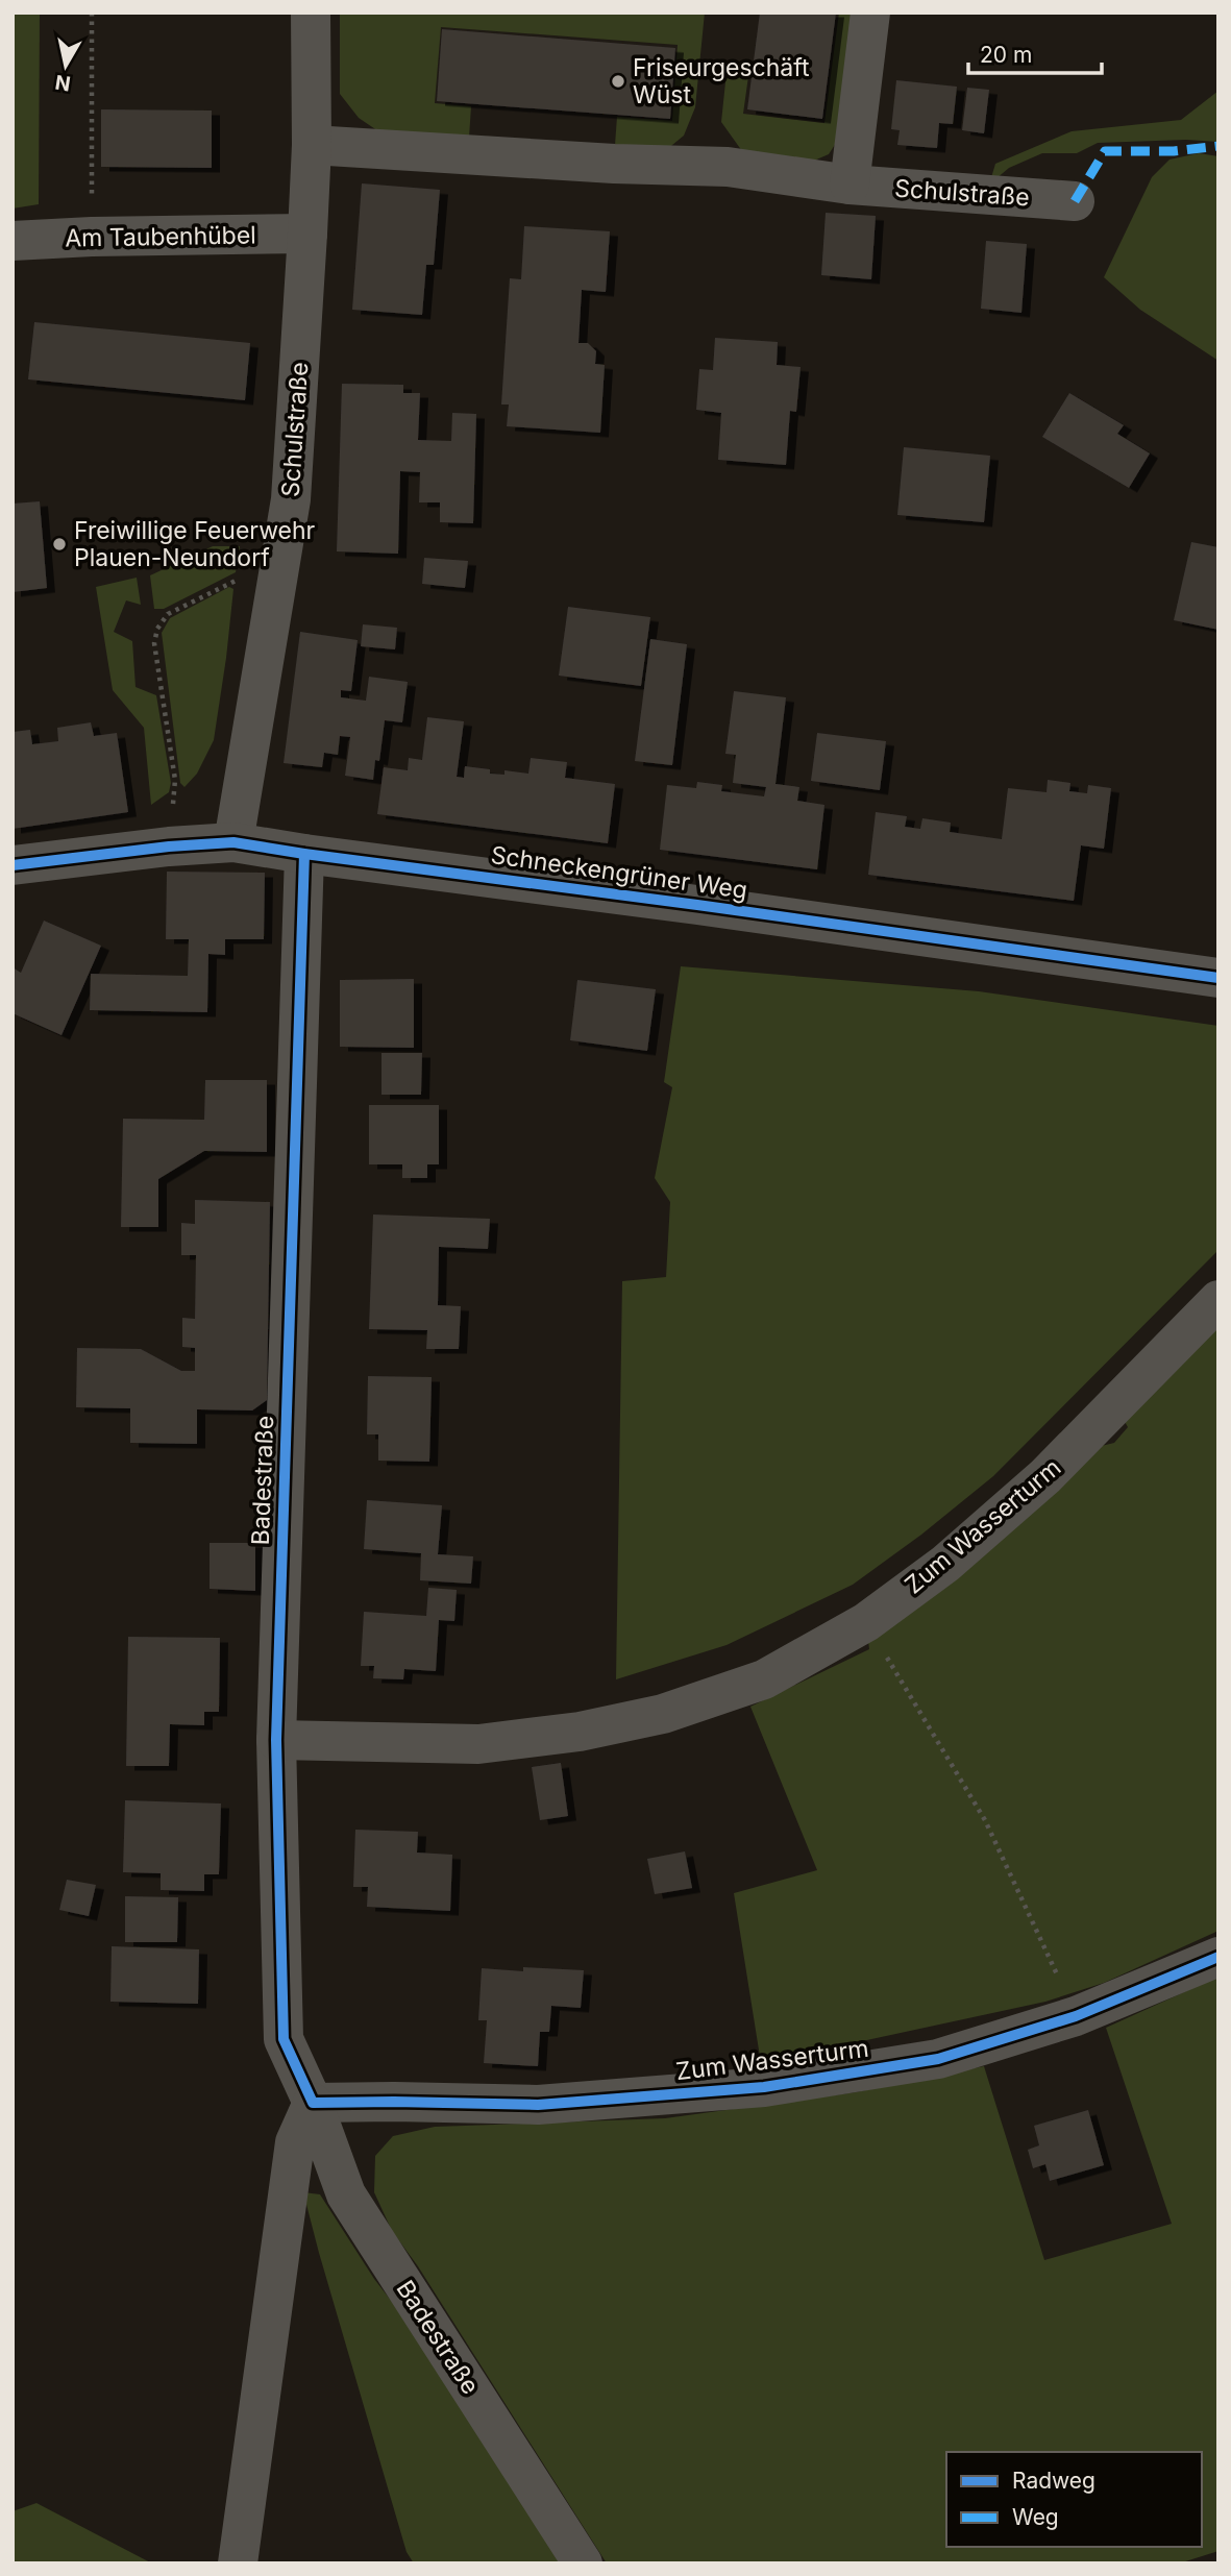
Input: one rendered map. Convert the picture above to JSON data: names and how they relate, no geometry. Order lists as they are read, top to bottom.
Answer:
{
  "streets": {
    "street": [
      "Schulstraße",
      "Am Taubenhübel",
      "Schneckengrüner Weg",
      "Badestraße",
      "Zum Wasserturm"
    ]
  },
  "crossings": [
    ["Schulstraße", "Am Taubenhübel"],
    ["Schulstraße", "Schneckengrüner Weg"],
    ["Schneckengrüner Weg", "Badestraße"],
    ["Badestraße", "Zum Wasserturm"]
  ],
  "places": ["Friseurgeschäft Wüst", "Freiwillige Feuerwehr Plauen-Neundorf"],
  "legend": ["Radweg", "Weg"],
  "scale_bar": "20 m",
  "north": "bottom"
}
